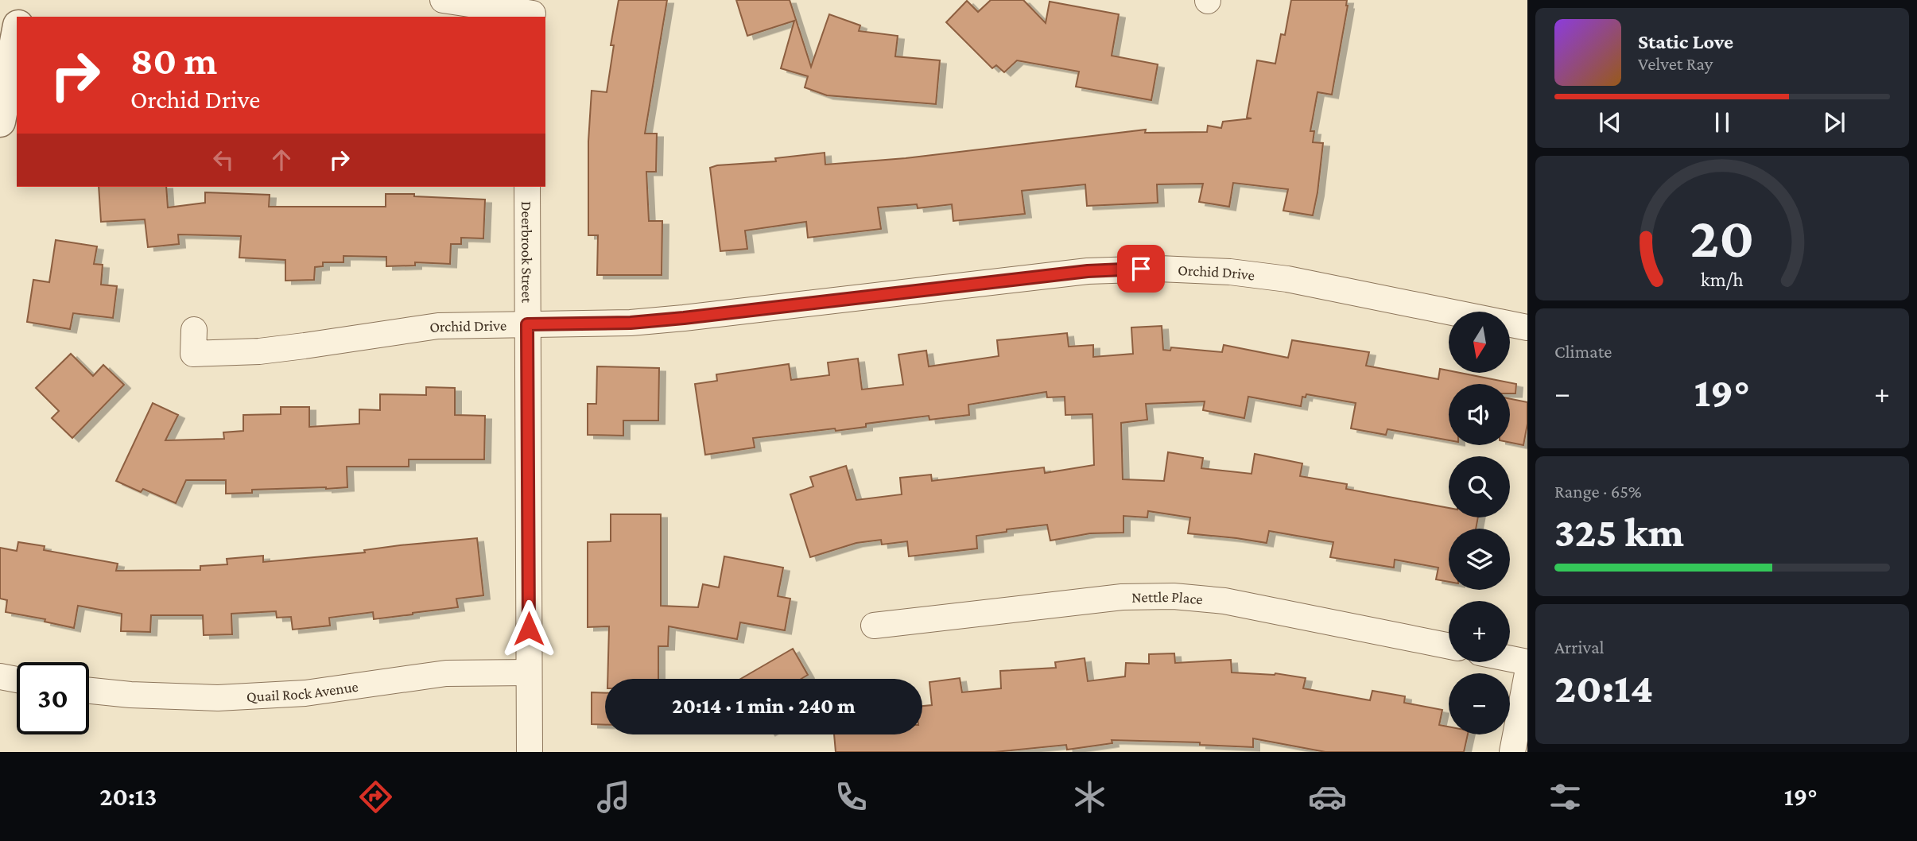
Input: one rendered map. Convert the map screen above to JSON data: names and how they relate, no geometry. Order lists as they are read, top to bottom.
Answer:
{
  "streets": {
    "street": [
      "Deerbrook Street",
      "Orchid Drive",
      "Nettle Place",
      "Quail Rock Avenue"
    ]
  },
  "crossings": [
    ["Deerbrook Street", "Orchid Drive"],
    ["Deerbrook Street", "Quail Rock Avenue"]
  ],
  "north": "bottom",
  "page": {
    "turn": ["80 m", "Orchid Drive"],
    "song": ["Static Love", "Velvet Ray"],
    "tile": [
      "Climate",
      ["Range · 65%", "325 km"],
      ["Arrival", "20:14"]
    ],
    "map_buttons": ["+", "−"],
    "heat": ["−", "19°", "+"],
    "limit": "30",
    "trip": "20:14 · 1 min · 240 m",
    "tabs": ["20:13", "19°"],
    "gauge": ["20", "km/h"]
  }
}
